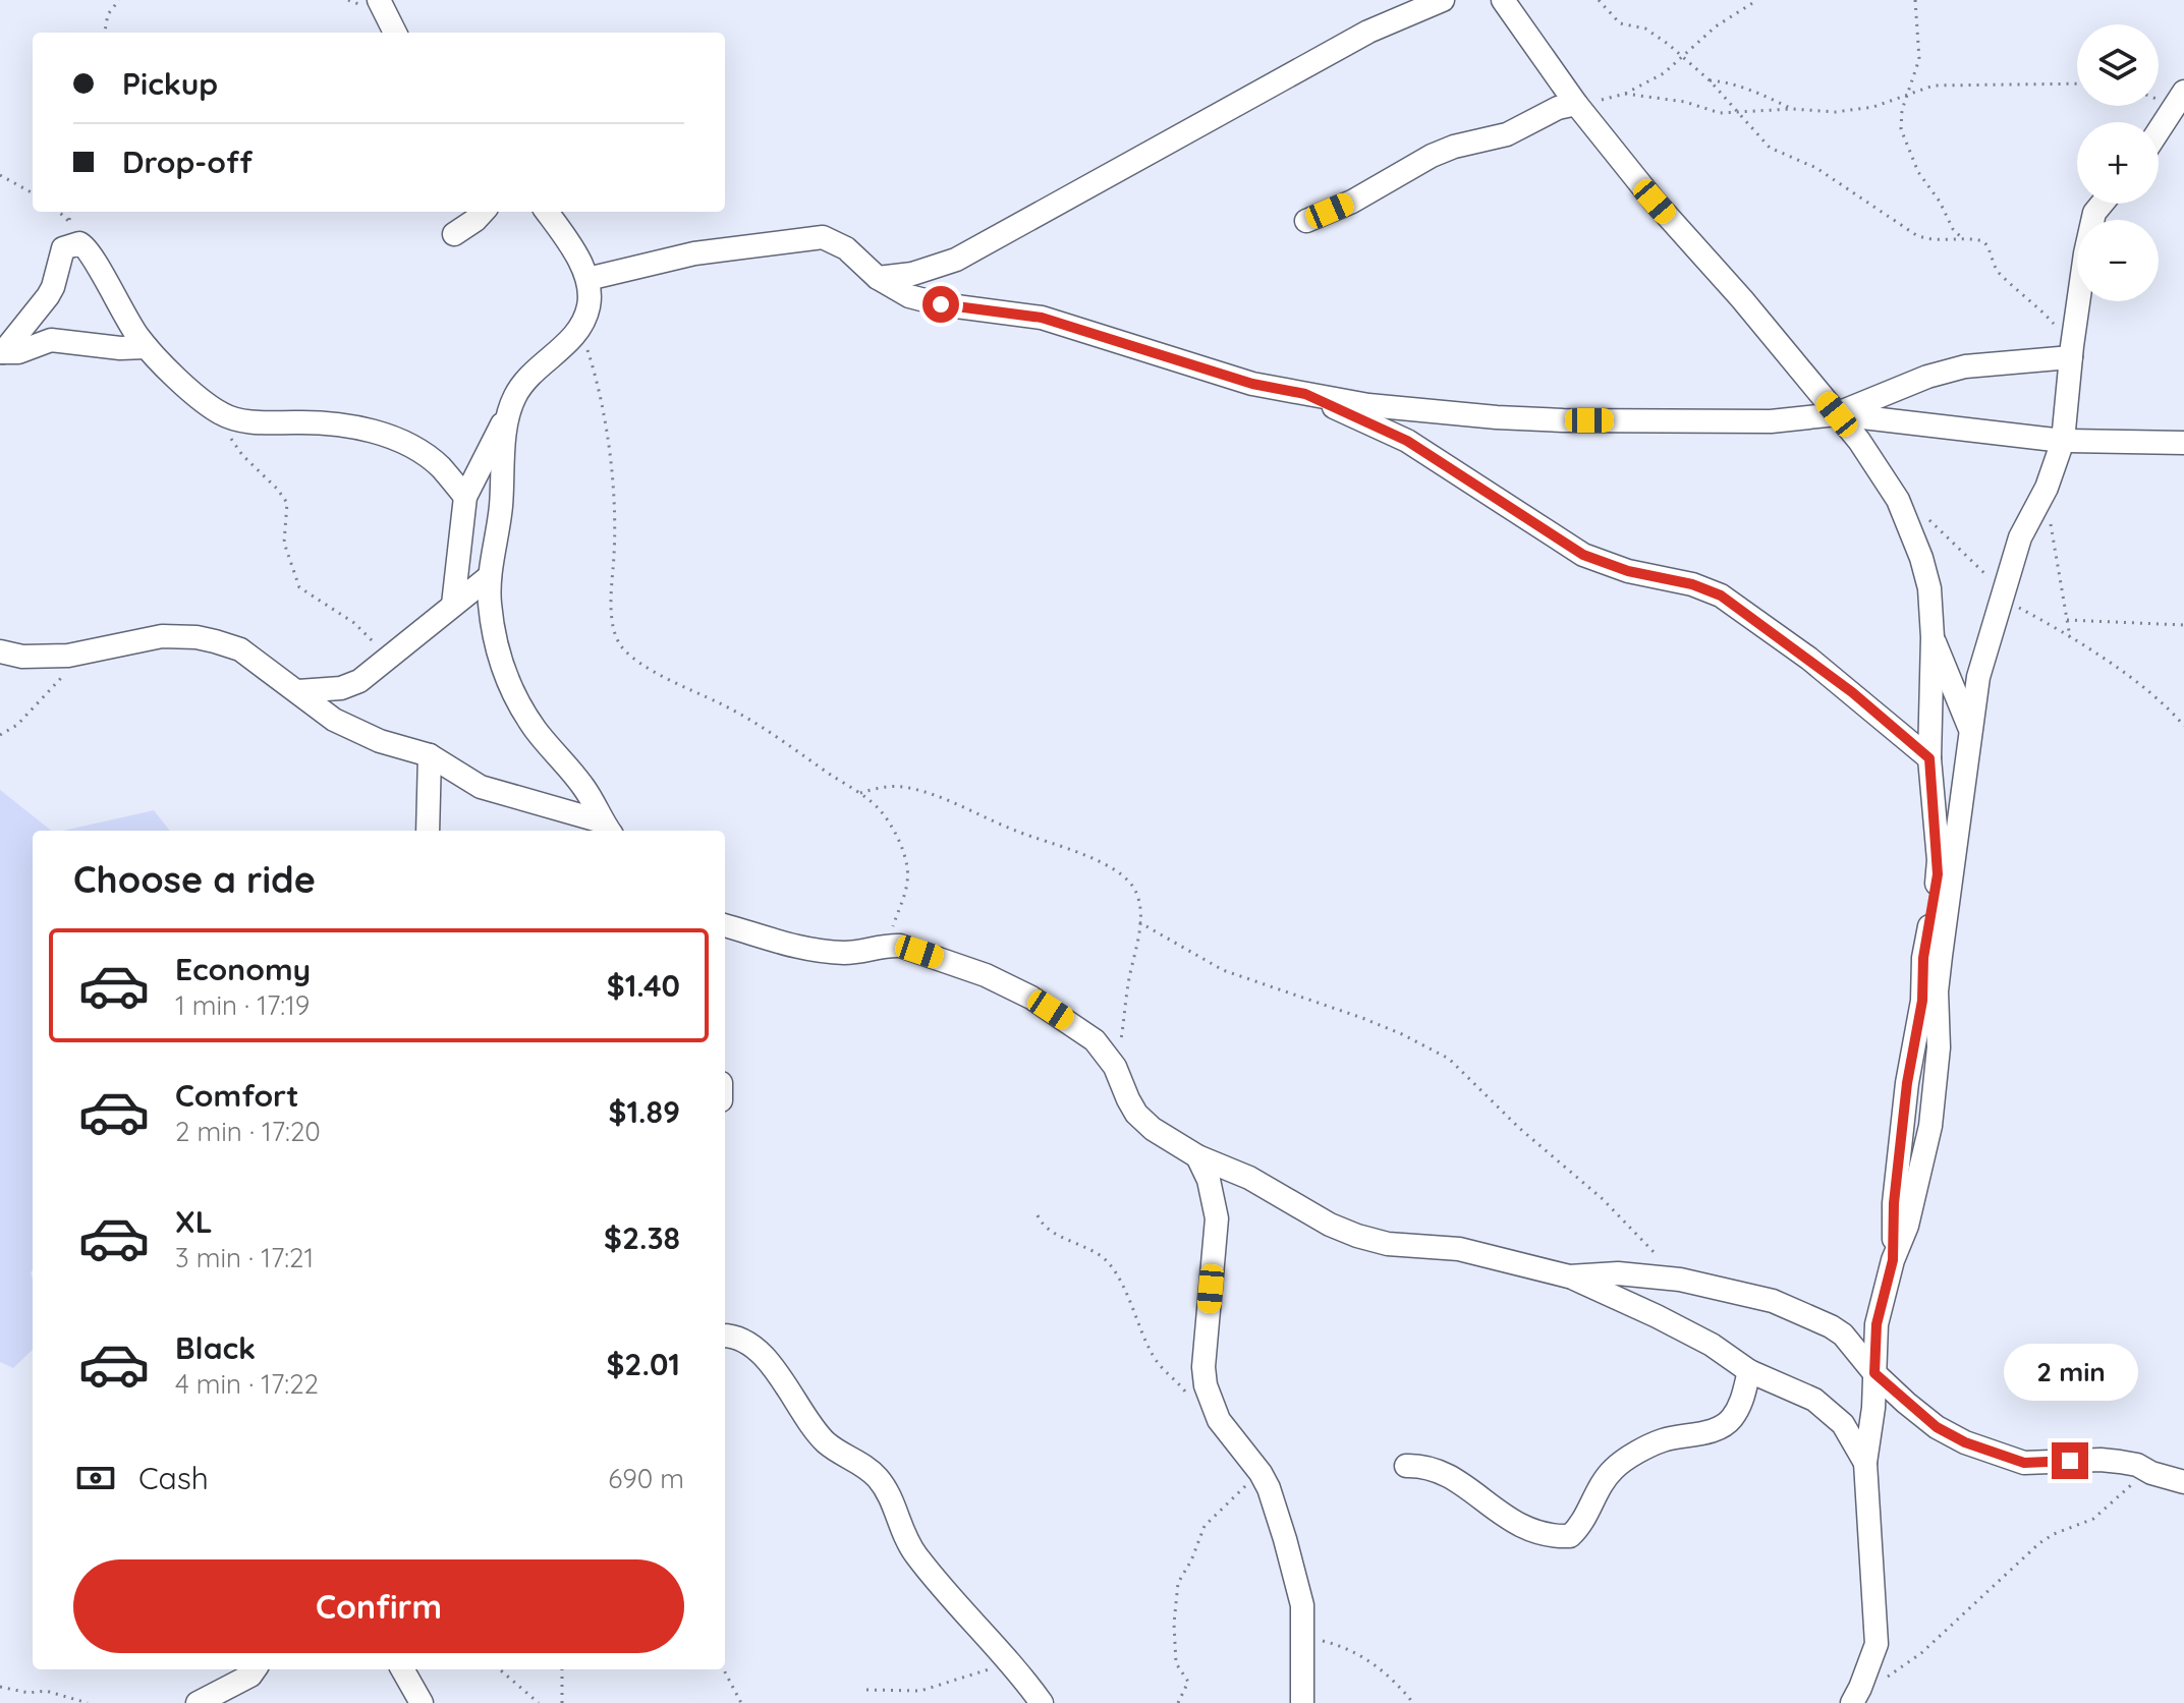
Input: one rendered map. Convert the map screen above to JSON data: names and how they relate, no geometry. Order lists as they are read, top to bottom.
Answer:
{
  "page": {
    "map_buttons": ["+", "−"],
    "banner": ["Pickup", "Drop-off"],
    "heading": "Choose a ride",
    "list": [
      {
        "name": "Economy",
        "note": "1 min · 17:19",
        "value": "$1.40"
      },
      {
        "name": "Comfort",
        "note": "2 min · 17:20",
        "value": "$1.89"
      },
      {
        "name": "XL",
        "note": "3 min · 17:21",
        "value": "$2.38"
      },
      {
        "name": "Black",
        "note": "4 min · 17:22",
        "value": "$2.01"
      }
    ],
    "bubble": "2 min",
    "pay": ["Cash", "690 m"],
    "buttons": "Confirm"
  }
}
